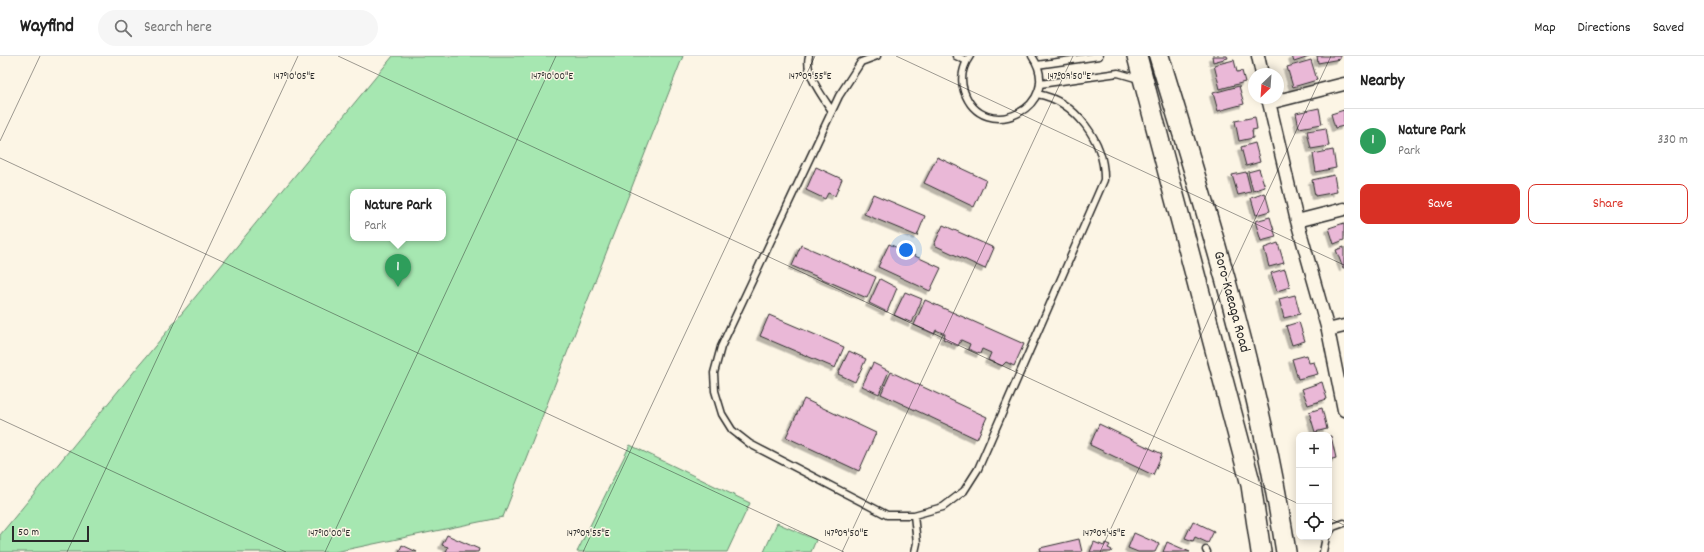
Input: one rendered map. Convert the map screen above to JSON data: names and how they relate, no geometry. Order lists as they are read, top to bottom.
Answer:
{
  "streets": {
    "main road": ["Goro-Kaeaga Road"]
  },
  "scale_bar": "50 m",
  "north": "bottom left",
  "page": {
    "header": "Wayfind",
    "search": "Search here",
    "nav": ["Map", "Directions", "Saved"],
    "heading": "Nearby",
    "list": [
      {
        "mark": "1",
        "name": "Nature Park",
        "note": "Park",
        "value": "330 m"
      }
    ],
    "buttons": ["Save", "Share"],
    "popup": ["Nature Park", "Park"],
    "pins": "1",
    "map_buttons": ["+", "−"],
    "scale": "50 m"
  },
  "coordinates": [
    "147°10'05\"E",
    "147°10'00\"E",
    "147°09'55\"E",
    "147°09'50\"E",
    "147°09'45\"E"
  ]
}
